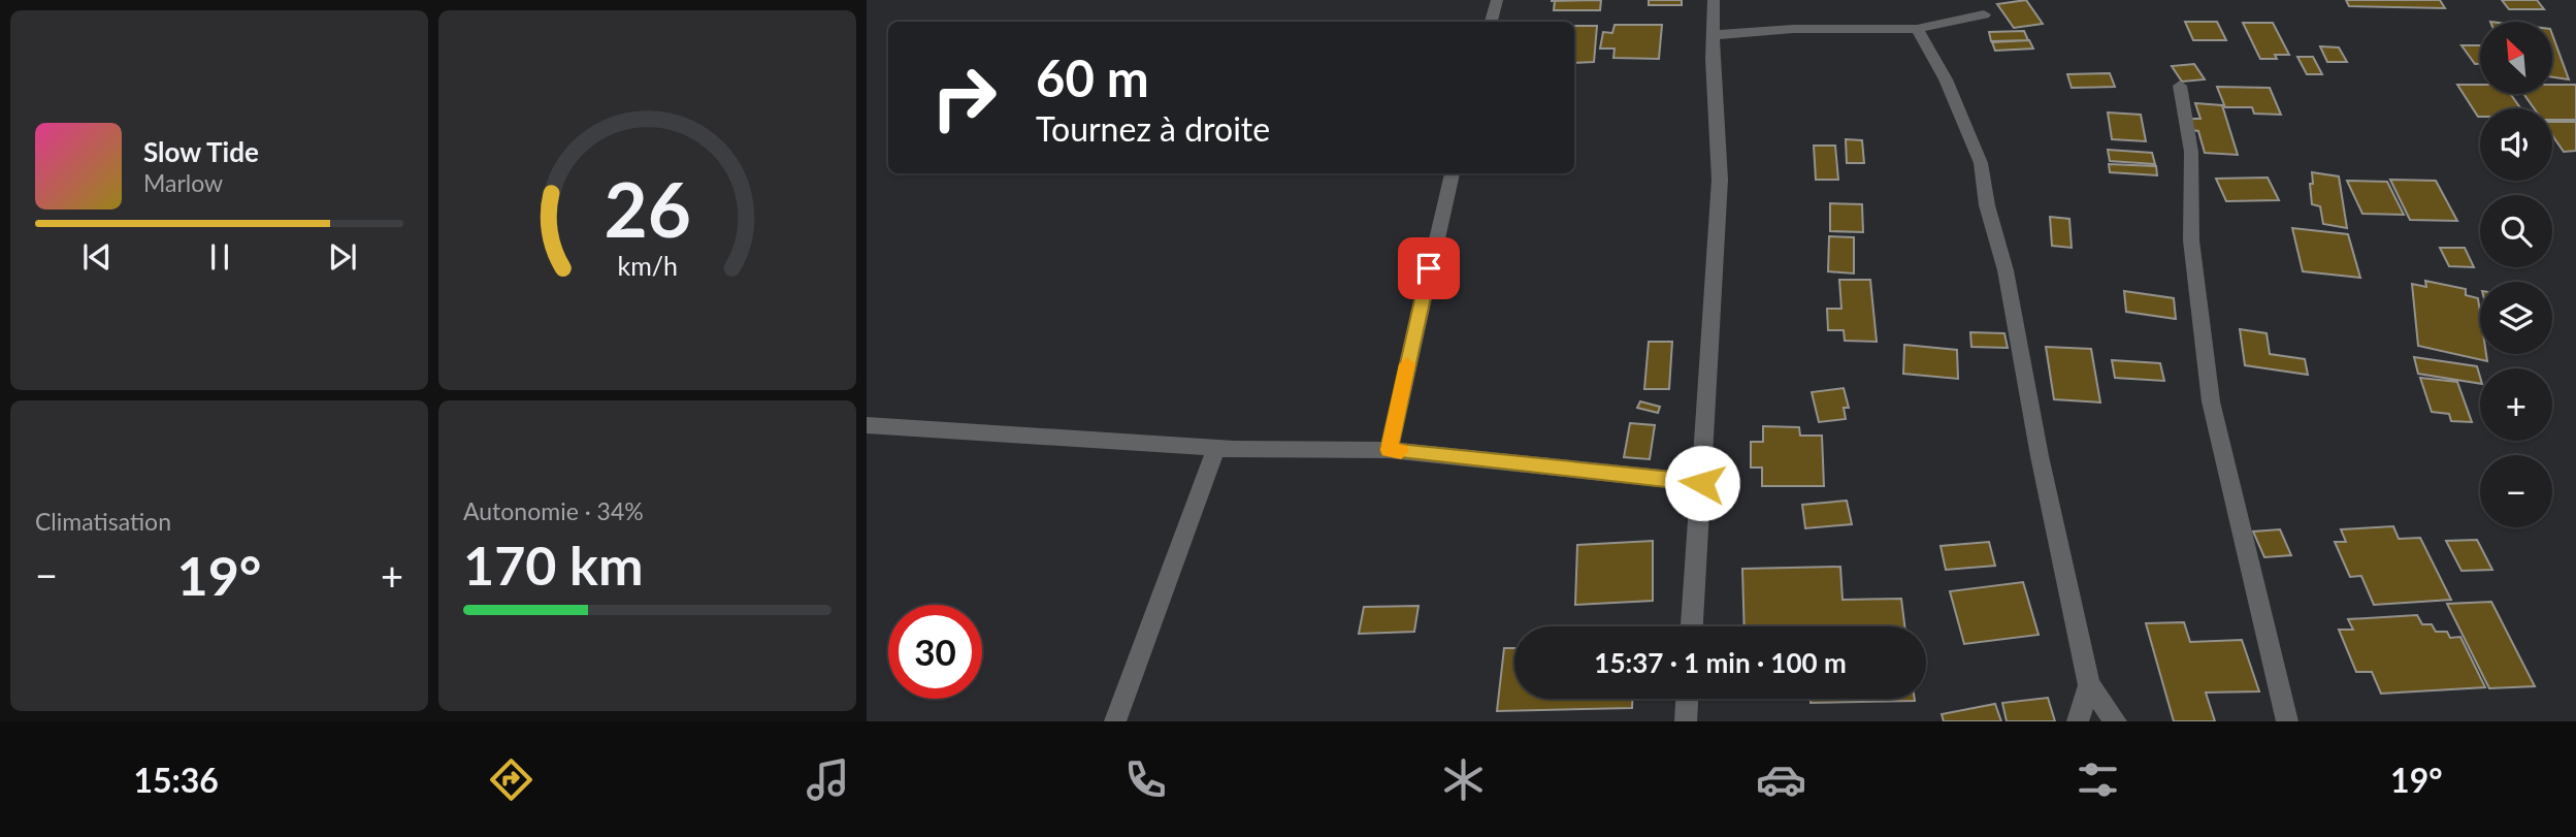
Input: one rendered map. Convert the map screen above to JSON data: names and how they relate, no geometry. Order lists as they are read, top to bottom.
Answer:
{
  "north": "top left",
  "page": {
    "map_buttons": ["+", "−"],
    "turn": ["60 m", "Tournez à droite"],
    "song": ["Slow Tide", "Marlow"],
    "tile": [
      "Climatisation",
      ["Autonomie · 34%", "170 km"]
    ],
    "heat": ["−", "19°", "+"],
    "limit": "30",
    "trip": "15:37 · 1 min · 100 m",
    "tabs": ["15:36", "19°"],
    "gauge": ["26", "km/h"]
  }
}
